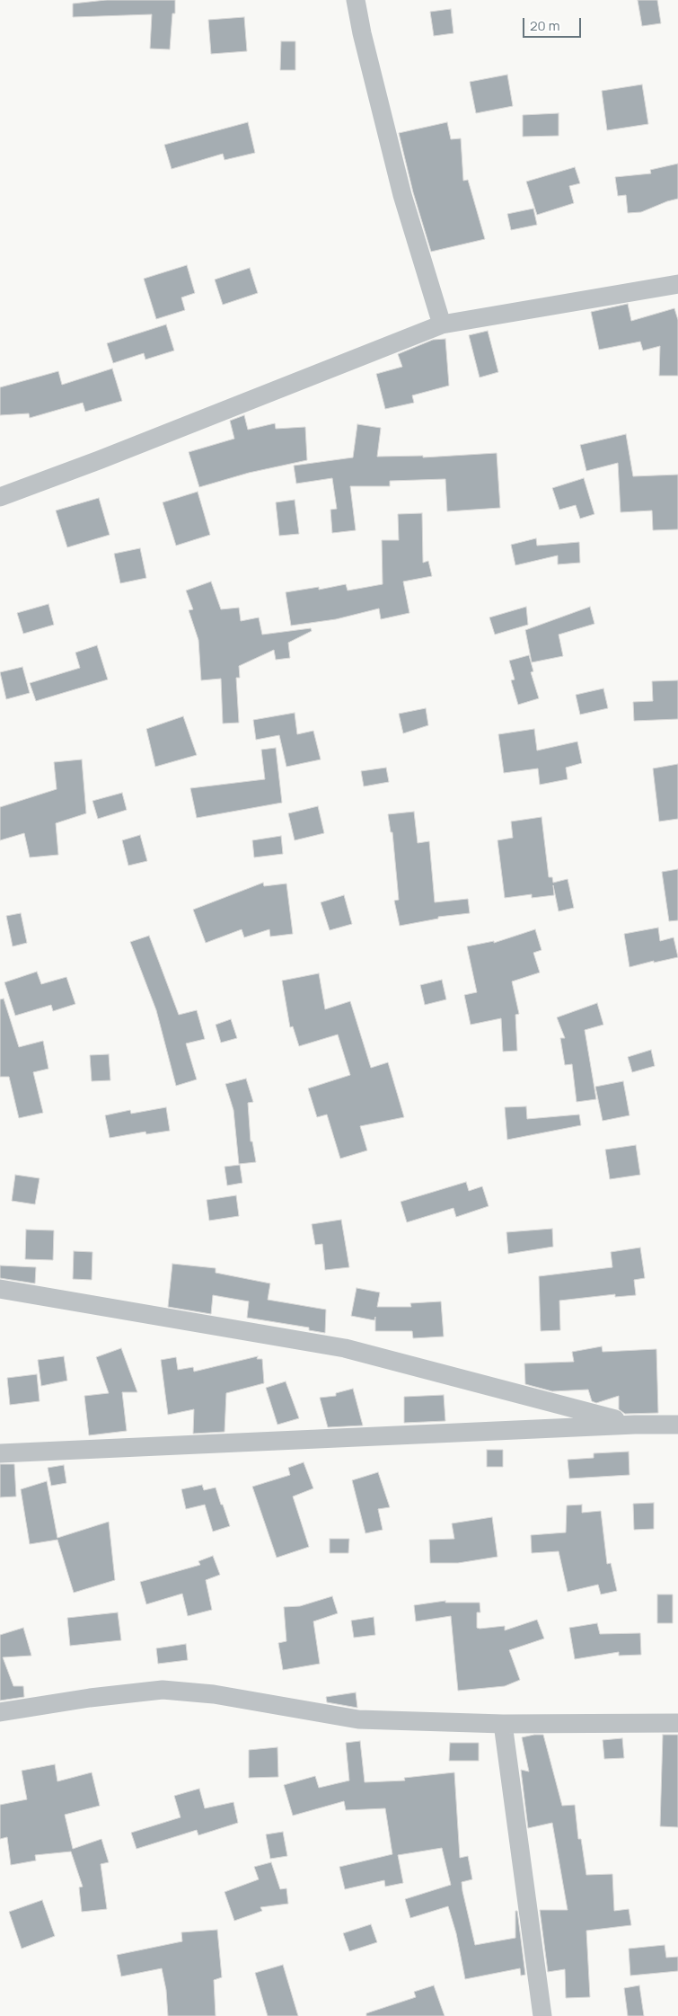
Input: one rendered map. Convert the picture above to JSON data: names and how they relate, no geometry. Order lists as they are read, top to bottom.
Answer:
{
  "scale_bar": "20 m"
}
